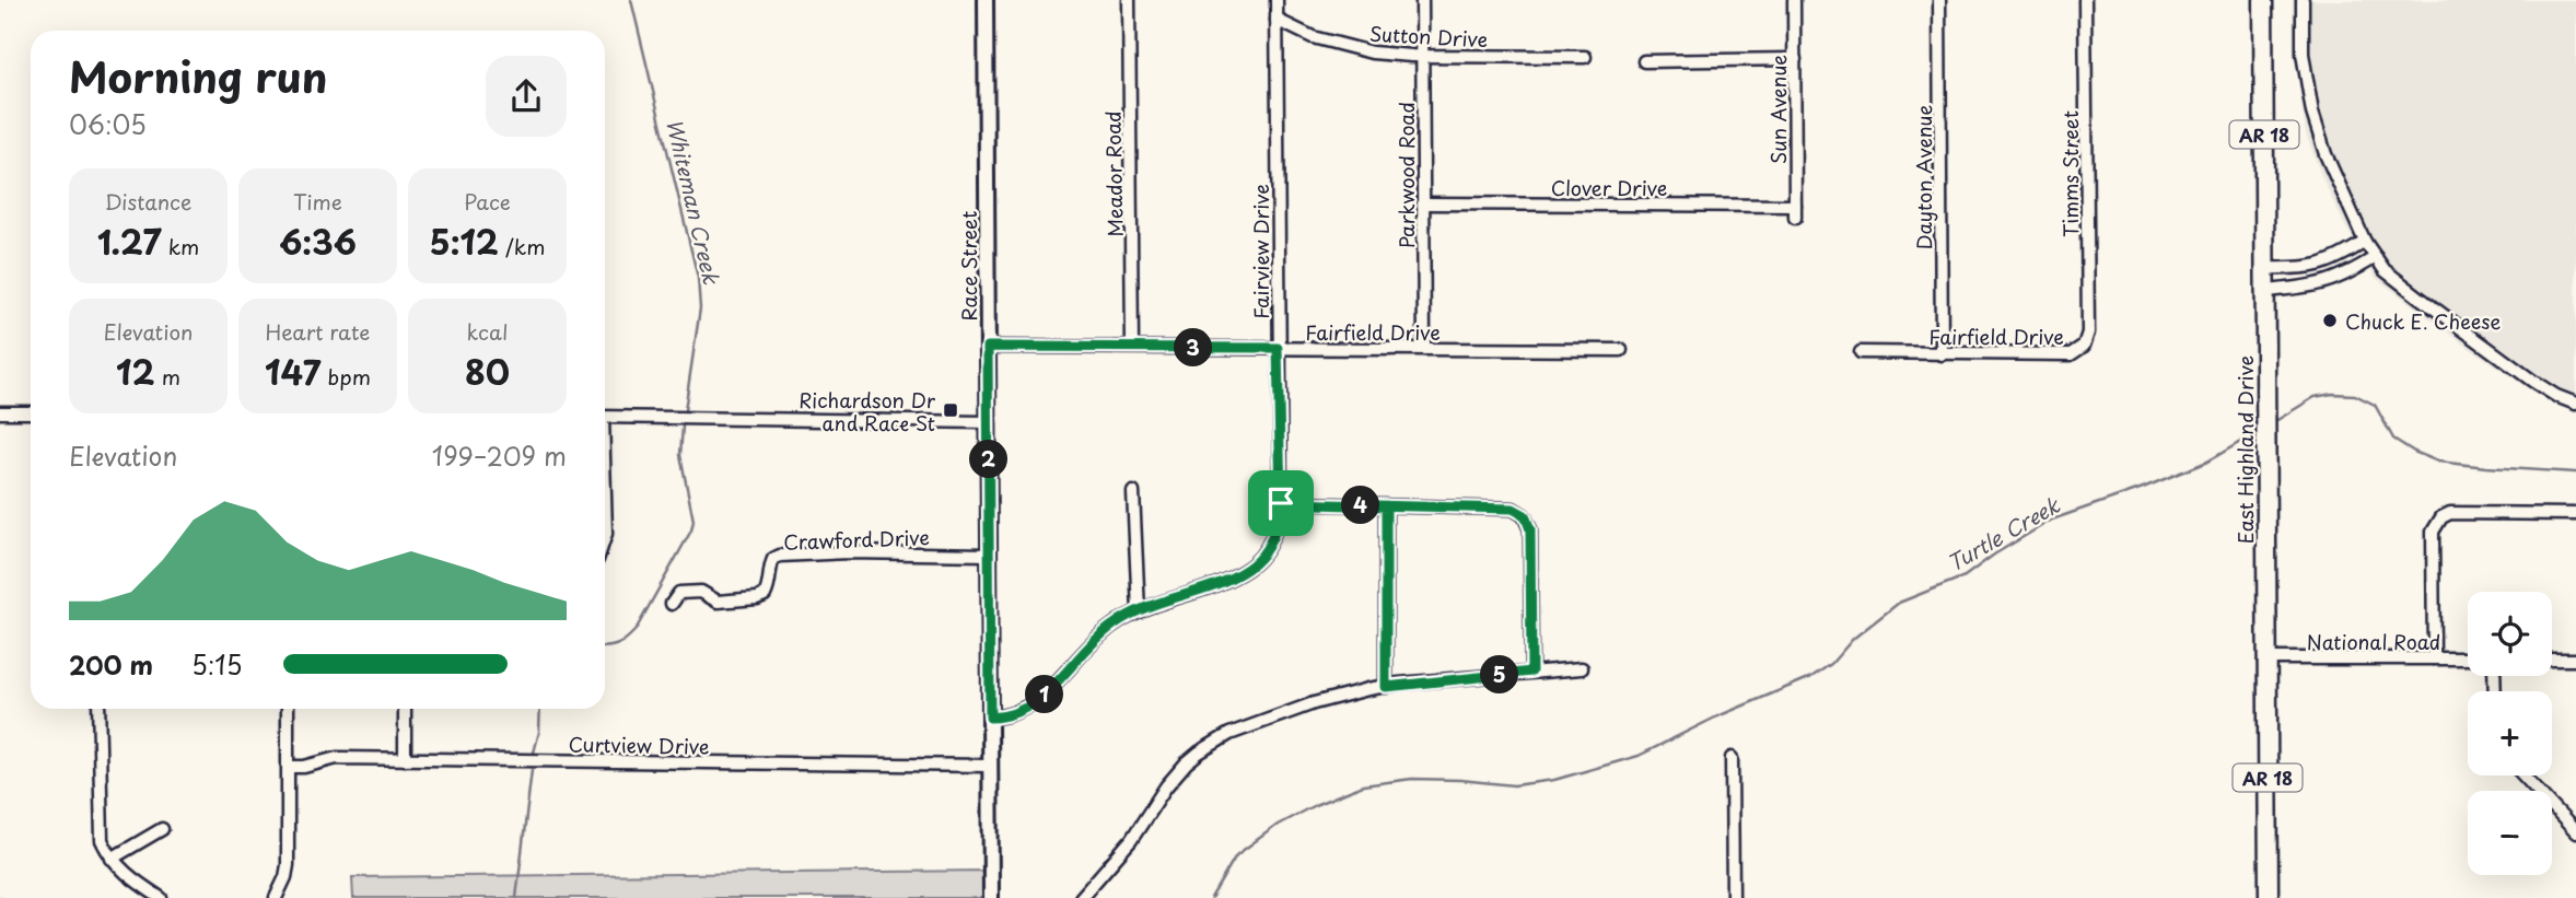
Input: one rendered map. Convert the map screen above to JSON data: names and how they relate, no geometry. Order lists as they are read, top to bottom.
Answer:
{
  "streets": {
    "main road": ["AR 18", "East Highland Drive"],
    "street": [
      "Sutton Drive",
      "Sun Avenue",
      "Meador Road",
      "Timms Street",
      "Parkwood Road",
      "Dayton Avenue",
      "Clover Drive",
      "Fairview Drive",
      "Race Street",
      "Fairfield Drive",
      "Crawford Drive",
      "National Road",
      "Curtview Drive"
    ]
  },
  "crossings": [
    ["Sutton Drive", "Parkwood Road"],
    ["Sutton Drive", "Fairview Drive"],
    ["Sun Avenue", "Clover Drive"],
    ["Meador Road", "Fairfield Drive"],
    ["Timms Street", "Fairfield Drive"],
    ["Parkwood Road", "Clover Drive"],
    ["Parkwood Road", "Fairfield Drive"],
    ["Dayton Avenue", "Fairfield Drive"],
    ["Fairview Drive", "Race Street"],
    ["Fairview Drive", "Fairfield Drive"],
    ["Race Street", "Fairfield Drive"],
    ["Race Street", "Crawford Drive"],
    ["Race Street", "Curtview Drive"],
    ["East Highland Drive", "National Road"]
  ],
  "water": ["Whiteman Creek", "Turtle Creek"],
  "places": {
    "other": ["Chuck E. Cheese"],
    "transit": ["Richardson Dr and Race St"]
  },
  "page": {
    "heading": ["Morning run", "06:05"],
    "stats": [
      ["Distance", "1.27 km"],
      ["Time", "6:36"],
      ["Pace", "5:12 /km"],
      ["Elevation", "12 m"],
      ["Heart rate", "147 bpm"],
      ["kcal", "80"]
    ],
    "pins": [
      "3",
      "2",
      "4",
      "5",
      "1"
    ],
    "chart": ["Elevation", "199–209 m"],
    "map_buttons": ["+", "−"],
    "list": [
      {
        "name": "200 m",
        "note": "5:15"
      }
    ]
  }
}
